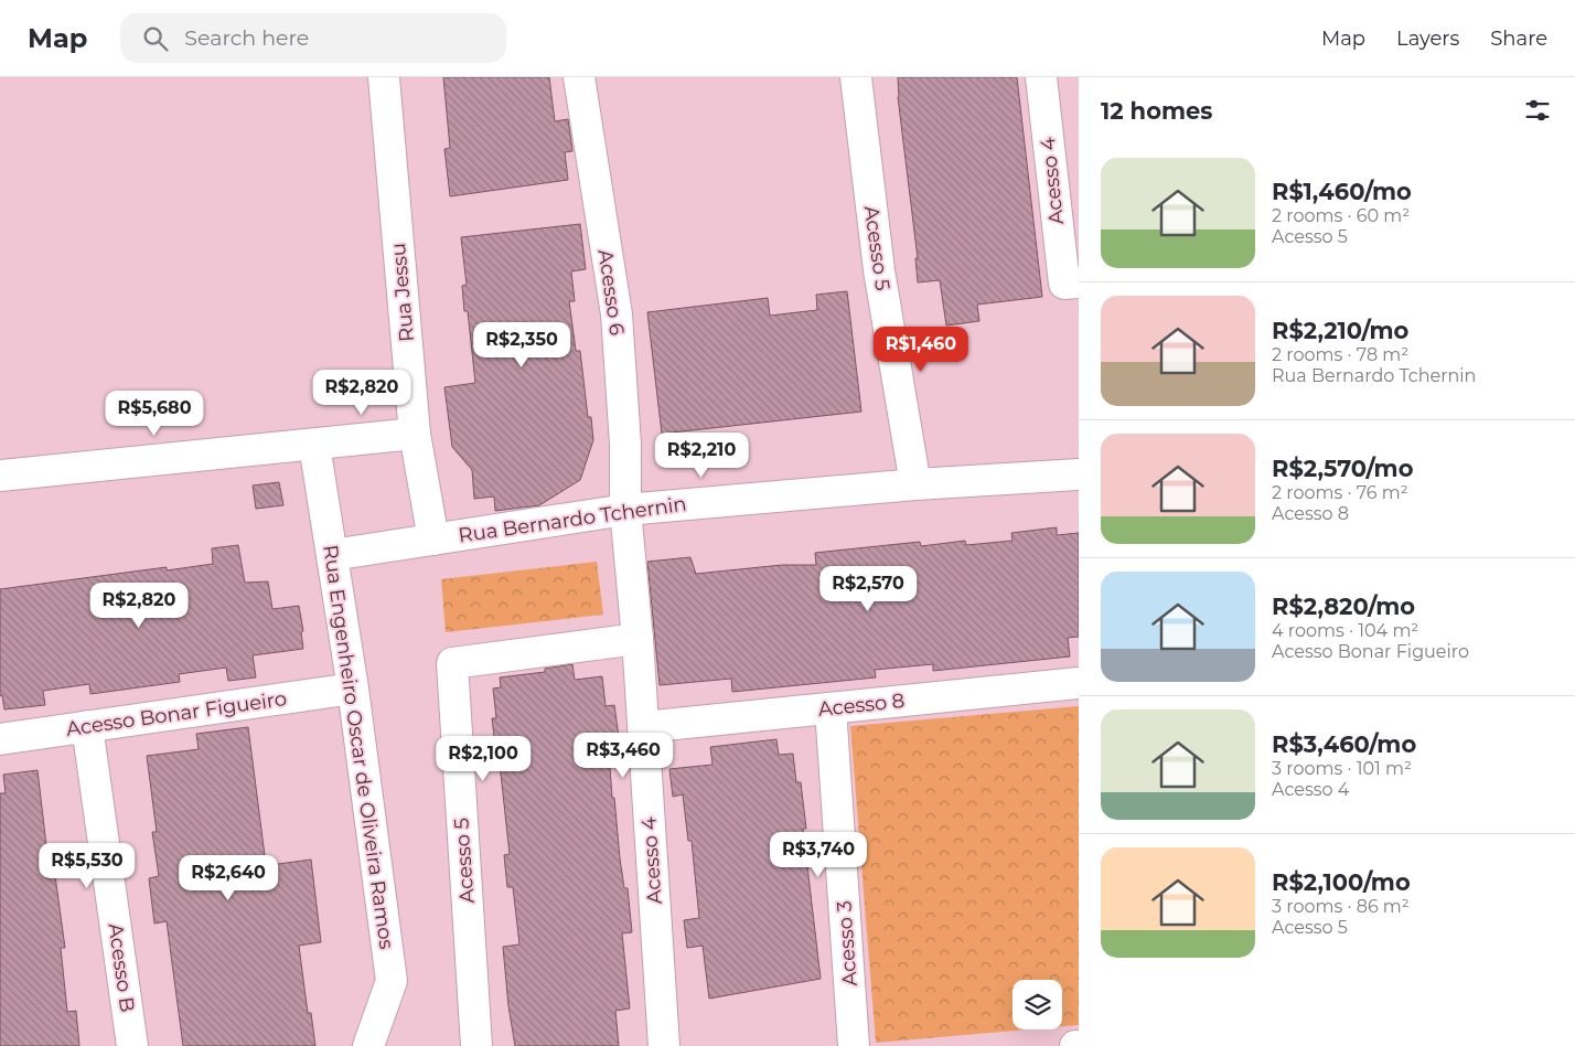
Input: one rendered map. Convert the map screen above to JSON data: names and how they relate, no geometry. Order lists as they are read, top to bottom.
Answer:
{
  "streets": {
    "street": [
      "Acesso 4",
      "Acesso 5",
      "Rua Jessu",
      "Acesso 6",
      "Rua Bernardo Tchernin",
      "Acesso 8",
      "Acesso Bonar Figueiro",
      "Rua Engenheiro Oscar de Oliveira Ramos",
      "Acesso 3",
      "Acesso B"
    ]
  },
  "crossings": [
    ["Acesso 4", "Acesso 5"],
    ["Acesso 4", "Acesso 6"],
    ["Acesso 4", "Rua Bernardo Tchernin"],
    ["Acesso 4", "Acesso 8"],
    ["Acesso 5", "Rua Bernardo Tchernin"],
    ["Rua Jessu", "Rua Bernardo Tchernin"],
    ["Acesso 6", "Rua Bernardo Tchernin"],
    ["Rua Bernardo Tchernin", "Rua Engenheiro Oscar de Oliveira Ramos"],
    ["Acesso 8", "Acesso 3"],
    ["Acesso Bonar Figueiro", "Rua Engenheiro Oscar de Oliveira Ramos"],
    ["Acesso Bonar Figueiro", "Acesso B"]
  ],
  "page": {
    "header": "Map",
    "search": "Search here",
    "nav": ["Map", "Layers", "Share"],
    "heading": "12 homes",
    "list": [
      {
        "name": "R$1,460/mo",
        "note": "2 rooms · 60 m² · Acesso 5"
      },
      {
        "name": "R$2,210/mo",
        "note": "2 rooms · 78 m² · Rua Bernardo Tchernin"
      },
      {
        "name": "R$2,570/mo",
        "note": "2 rooms · 76 m² · Acesso 8"
      },
      {
        "name": "R$2,820/mo",
        "note": "4 rooms · 104 m² · Acesso Bonar Figueiro"
      },
      {
        "name": "R$3,460/mo",
        "note": "3 rooms · 101 m² · Acesso 4"
      },
      {
        "name": "R$2,100/mo",
        "note": "3 rooms · 86 m² · Acesso 5"
      }
    ],
    "price": [
      "R$2,350",
      "R$1,460",
      "R$2,820",
      "R$5,680",
      "R$2,210",
      "R$2,570",
      "R$2,820",
      "R$3,460",
      "R$2,100",
      "R$3,740",
      "R$5,530",
      "R$2,640"
    ]
  }
}
